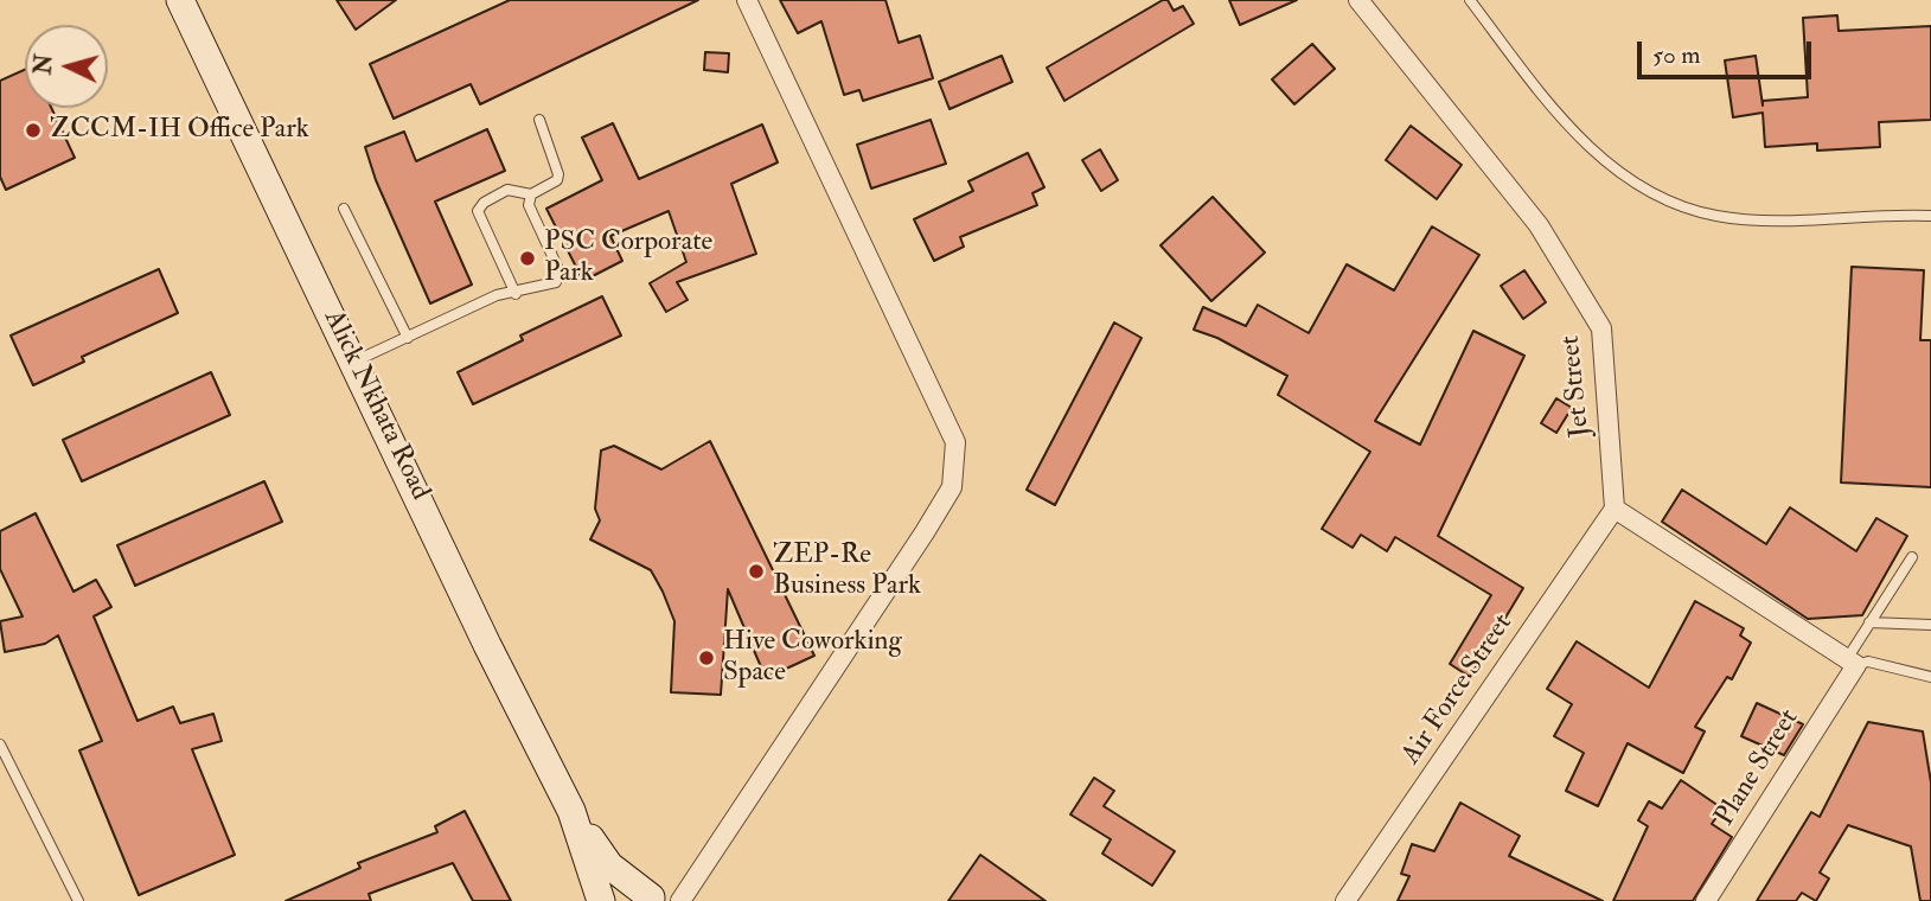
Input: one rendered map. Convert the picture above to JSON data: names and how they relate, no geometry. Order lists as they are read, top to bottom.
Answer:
{
  "streets": {
    "main road": ["Alick Nkhata Road"],
    "street": ["Jet Street", "Air Force Street", "Plane Street"]
  },
  "crossings": [
    ["Jet Street", "Air Force Street"]
  ],
  "places": [
    "ZCCM-IH Office Park",
    "PSC Corporate Park",
    "ZEP-Re Business Park",
    "Hive Coworking Space"
  ],
  "scale_bar": "50 m",
  "north": "left"
}
